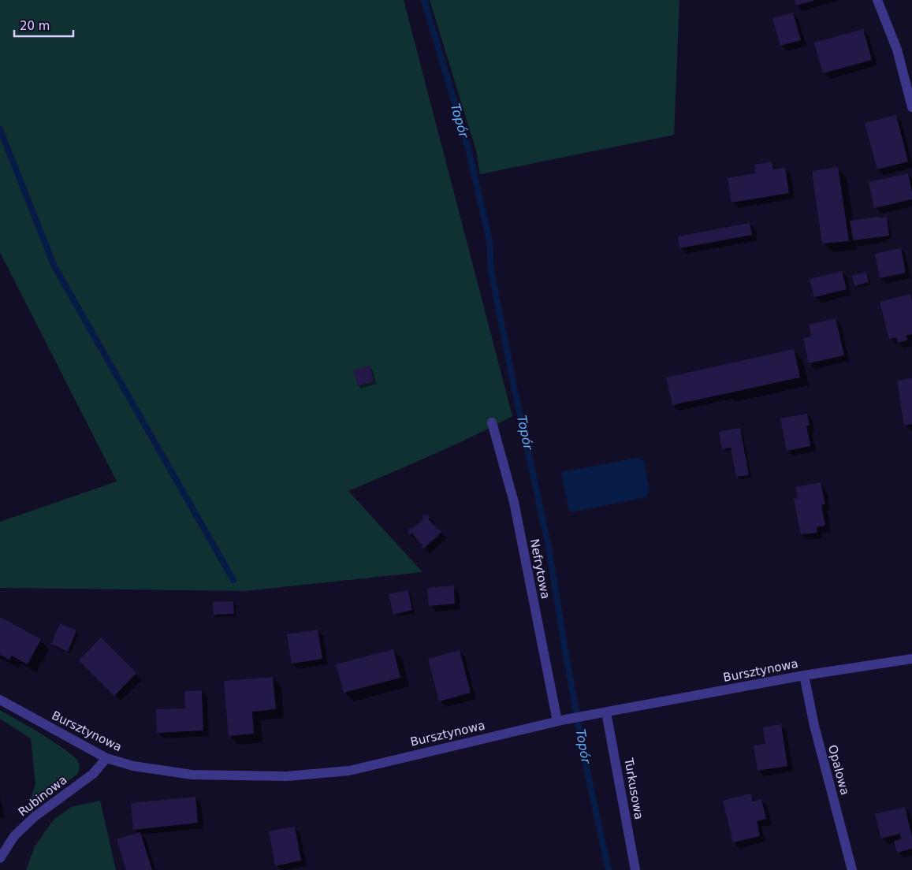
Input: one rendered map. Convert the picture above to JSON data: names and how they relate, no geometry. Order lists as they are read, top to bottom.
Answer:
{
  "streets": {
    "street": [
      "Nefrytowa",
      "Bursztynowa",
      "Opalowa",
      "Turkusowa",
      "Rubinowa"
    ]
  },
  "crossings": [
    ["Nefrytowa", "Bursztynowa"],
    ["Bursztynowa", "Opalowa"],
    ["Bursztynowa", "Turkusowa"],
    ["Bursztynowa", "Rubinowa"]
  ],
  "water": ["Topór"],
  "scale_bar": "20 m"
}
